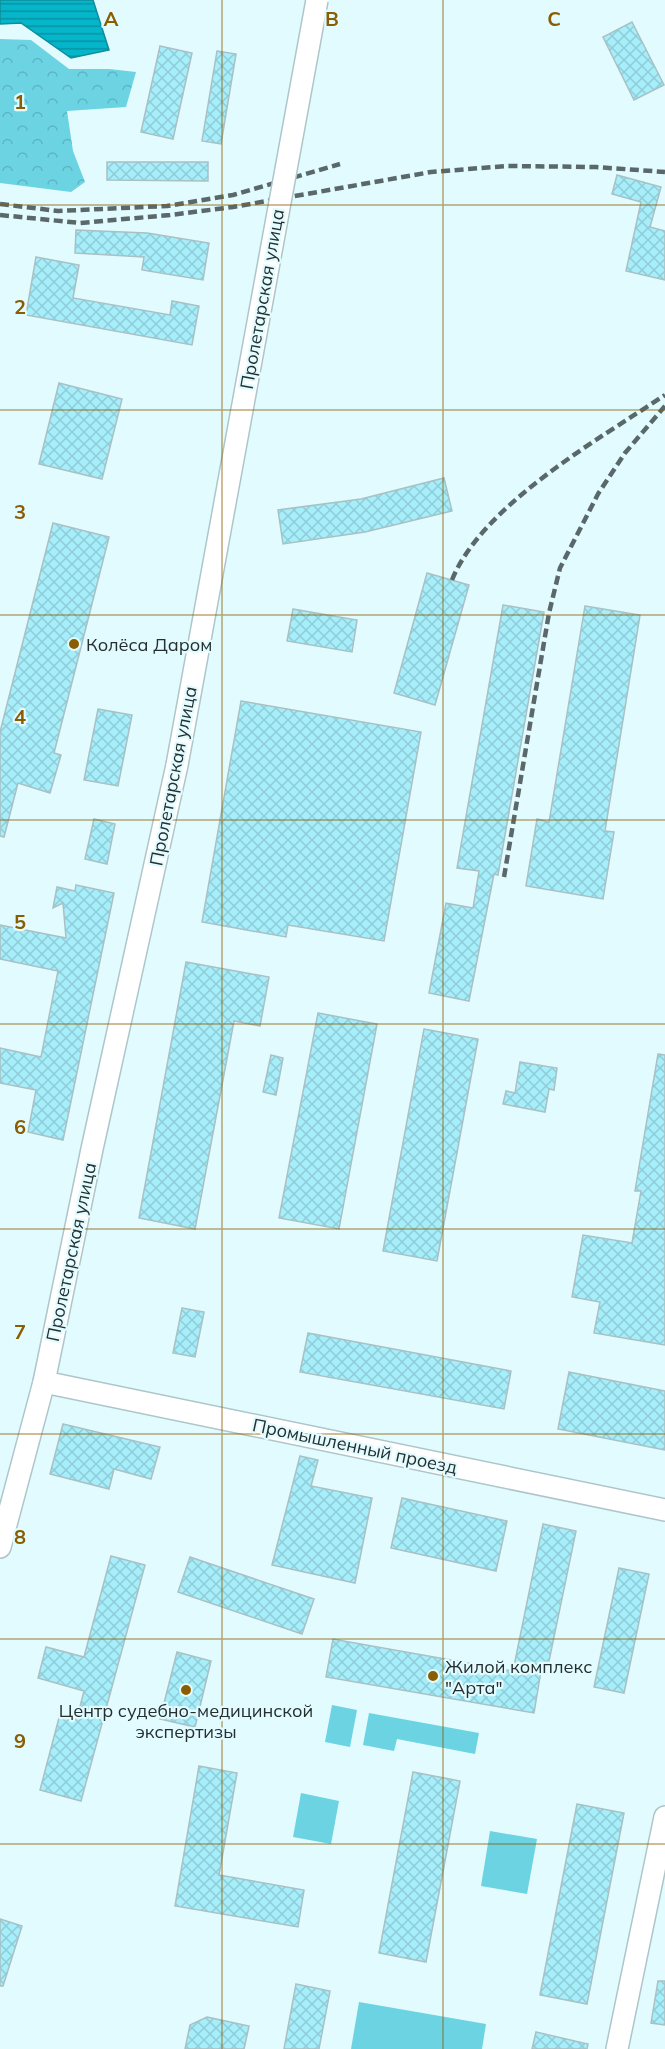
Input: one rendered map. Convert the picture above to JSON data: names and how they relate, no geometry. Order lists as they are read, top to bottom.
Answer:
{
  "streets": {
    "street": ["Пролетарская улица", "Промышленный проезд"]
  },
  "crossings": [
    ["Пролетарская улица", "Промышленный проезд"]
  ],
  "places": ["Колёса Даром", "Жилой комплекс \"Арта\"", "Центр судебно-медицинской экспертизы"],
  "grid": {
    "columns": ["A", "B", "C"],
    "rows": [
      "1",
      "2",
      "3",
      "4",
      "5",
      "6",
      "7",
      "8",
      "9"
    ]
  }
}
